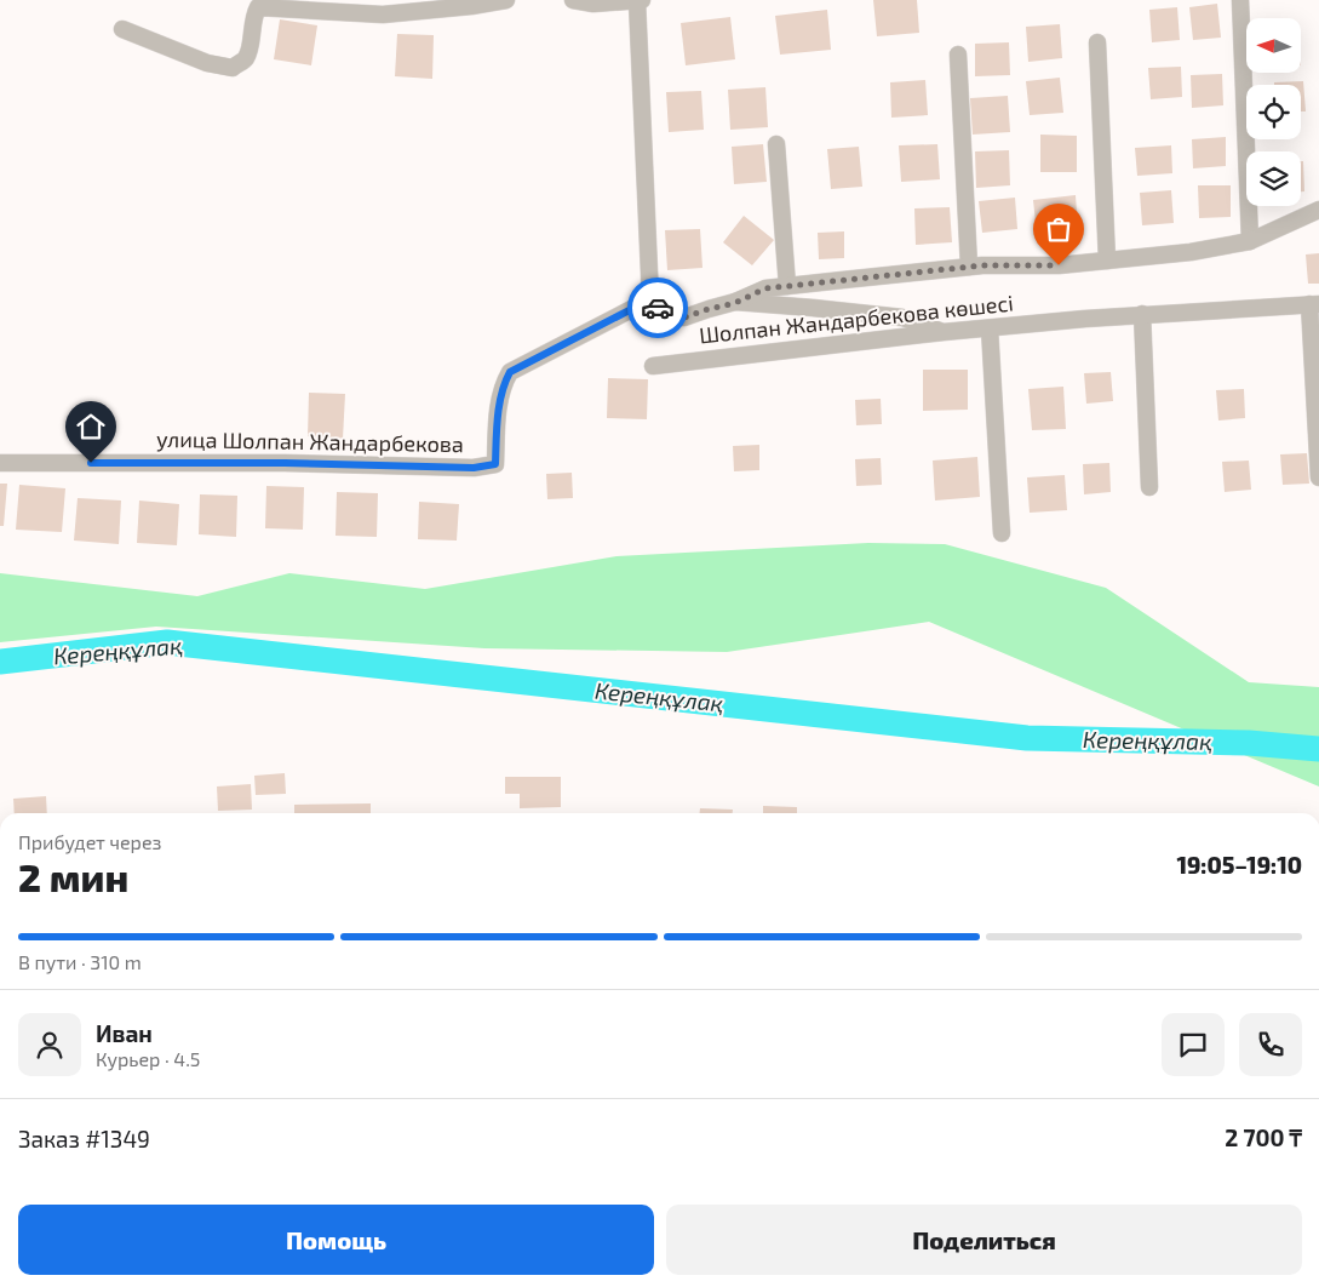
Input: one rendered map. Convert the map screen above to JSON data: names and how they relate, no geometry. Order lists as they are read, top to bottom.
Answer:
{
  "streets": {
    "street": ["Шолпан Жандарбекова көшесі", "улица Шолпан Жандарбекова"]
  },
  "water": ["Кереңқұлақ"],
  "north": "left",
  "page": {
    "heading": ["2 мин", "Прибудет через", "19:05–19:10"],
    "panel": [
      "Иван",
      "Курьер · 4.5",
      "Заказ #1349",
      "2 700 ₸"
    ],
    "bar": "В пути · 310 m",
    "buttons": ["Помощь", "Поделиться"]
  }
}
